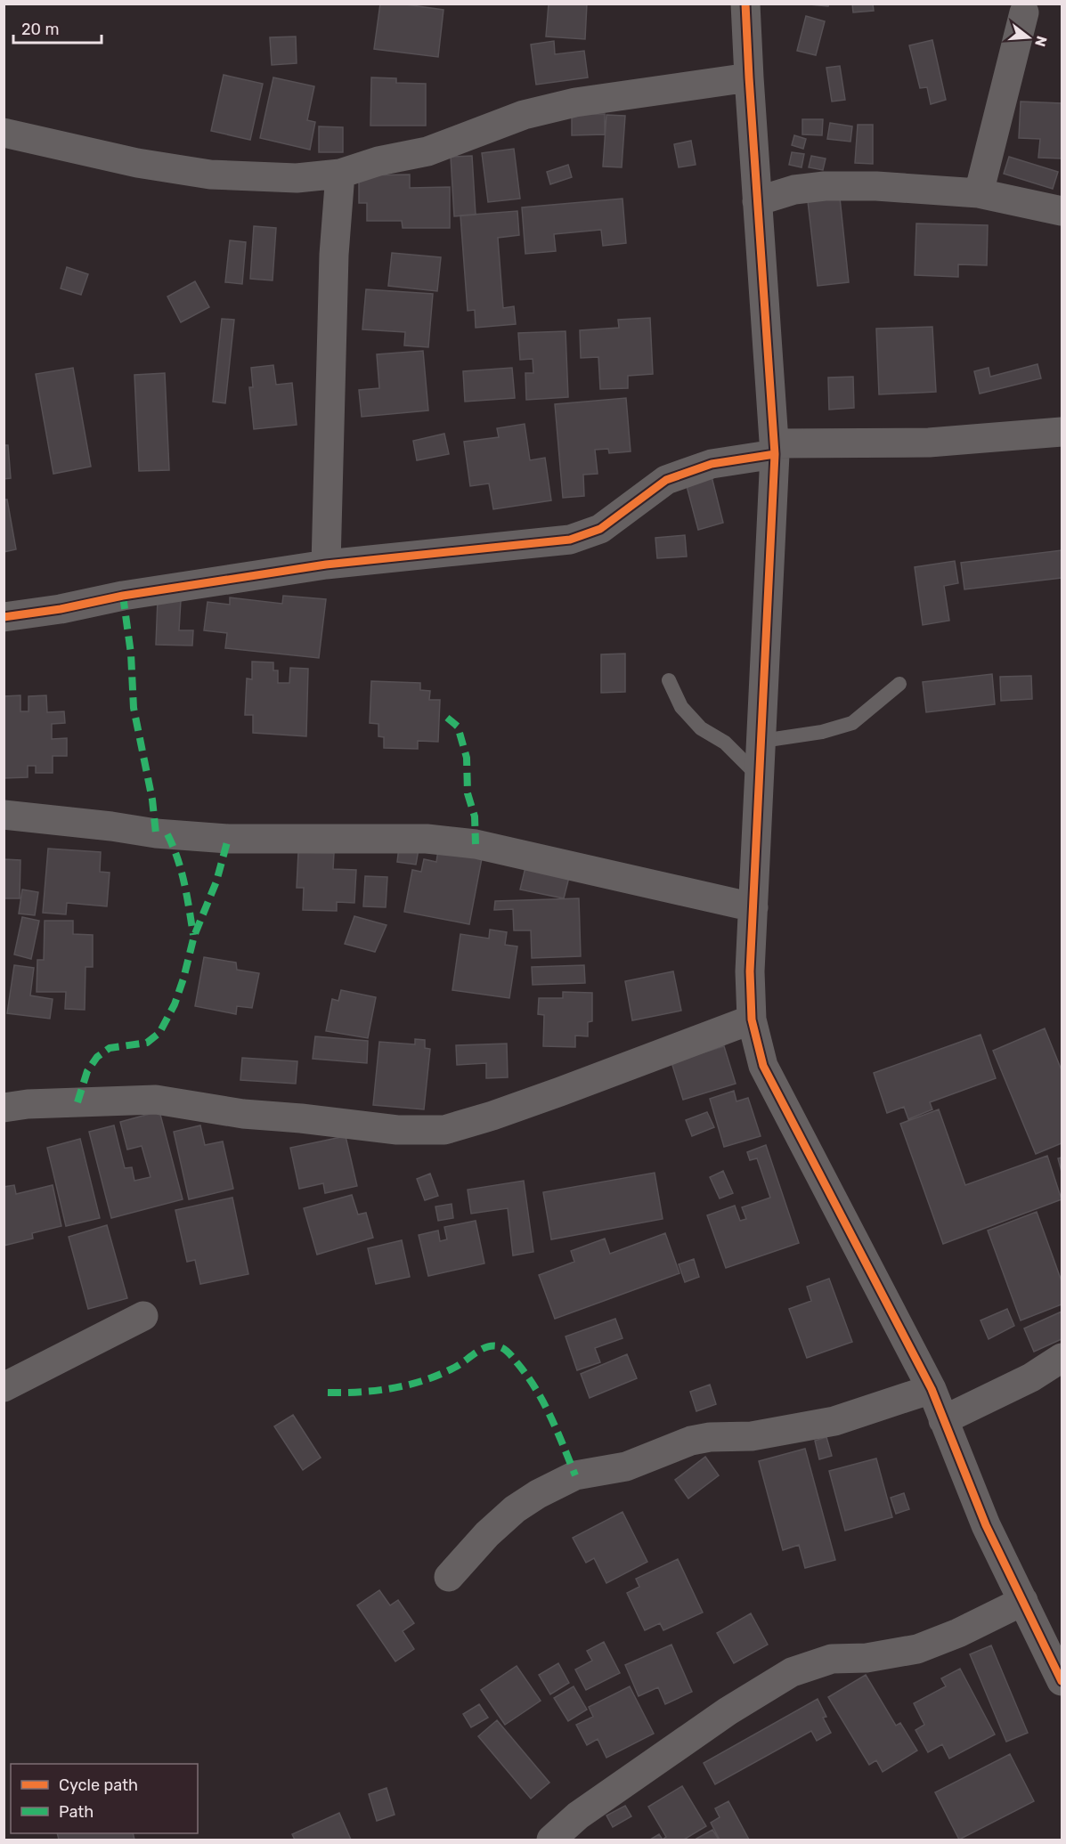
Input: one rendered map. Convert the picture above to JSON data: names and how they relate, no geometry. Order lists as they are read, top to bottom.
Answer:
{
  "legend": ["Cycle path", "Path"],
  "scale_bar": "20 m",
  "north": "right"
}
